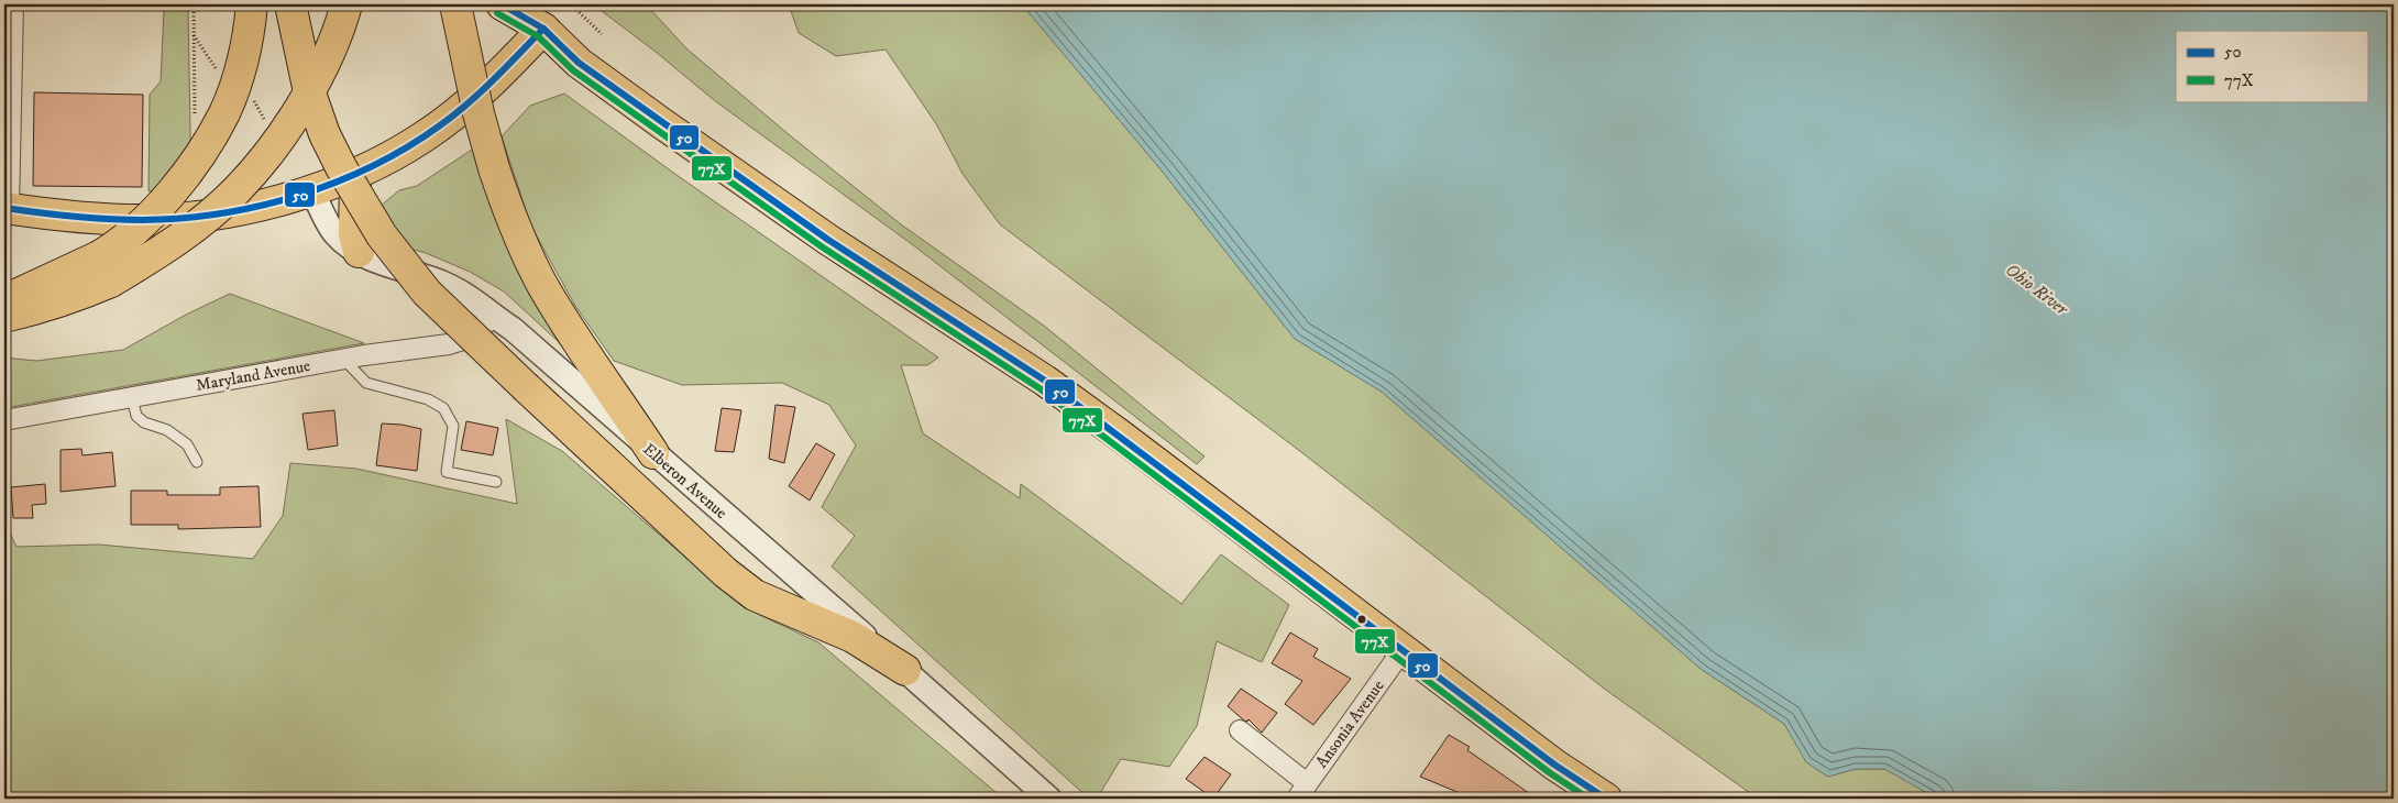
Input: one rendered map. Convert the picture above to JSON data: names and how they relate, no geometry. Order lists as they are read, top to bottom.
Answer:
{
  "streets": {
    "street": ["Maryland Avenue", "Elberon Avenue", "Ansonia Avenue"]
  },
  "crossings": [
    ["Maryland Avenue", "Elberon Avenue"]
  ],
  "water": ["Ohio River"],
  "lines": ["transit line 50", "transit line 77X"],
  "legend": ["50", "77X"]
}
